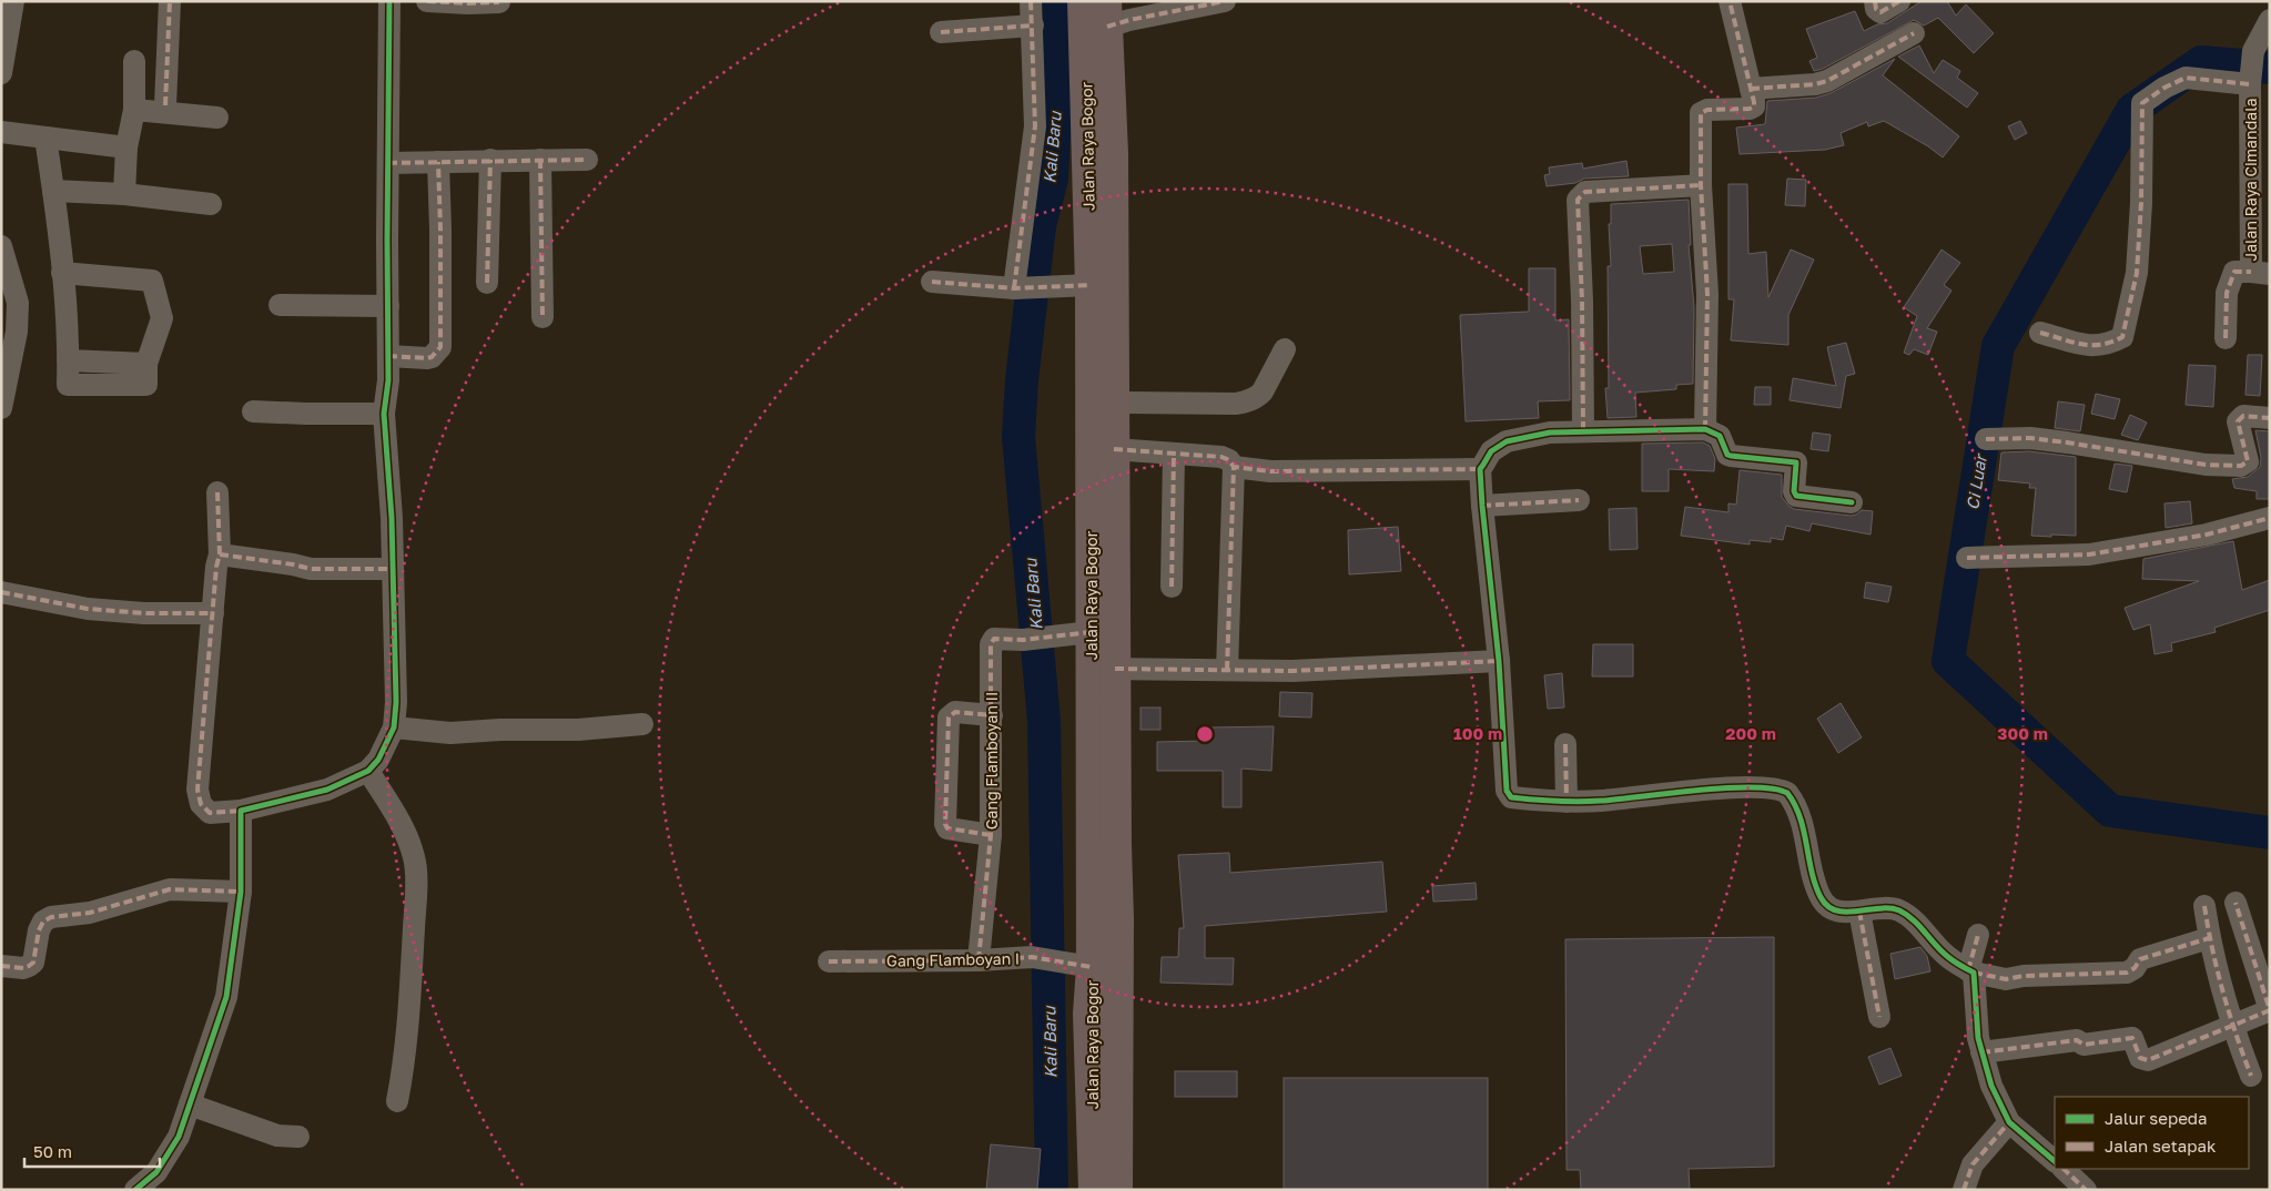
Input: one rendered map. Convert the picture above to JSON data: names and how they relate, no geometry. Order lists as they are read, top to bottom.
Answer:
{
  "streets": {
    "highway": ["Jalan Raya Bogor"],
    "street": ["Jalan Raya Cimandala", "Gang Flamboyan II", "Gang Flamboyan I"]
  },
  "crossings": [
    ["Jalan Raya Bogor", "Gang Flamboyan II"],
    ["Jalan Raya Bogor", "Gang Flamboyan I"],
    ["Gang Flamboyan II", "Gang Flamboyan I"]
  ],
  "water": ["Kali Baru", "Ci Luar"],
  "legend": ["Jalur sepeda", "Jalan setapak"],
  "scale_bar": "50 m",
  "rings": ["100 m", "200 m", "300 m"]
}
